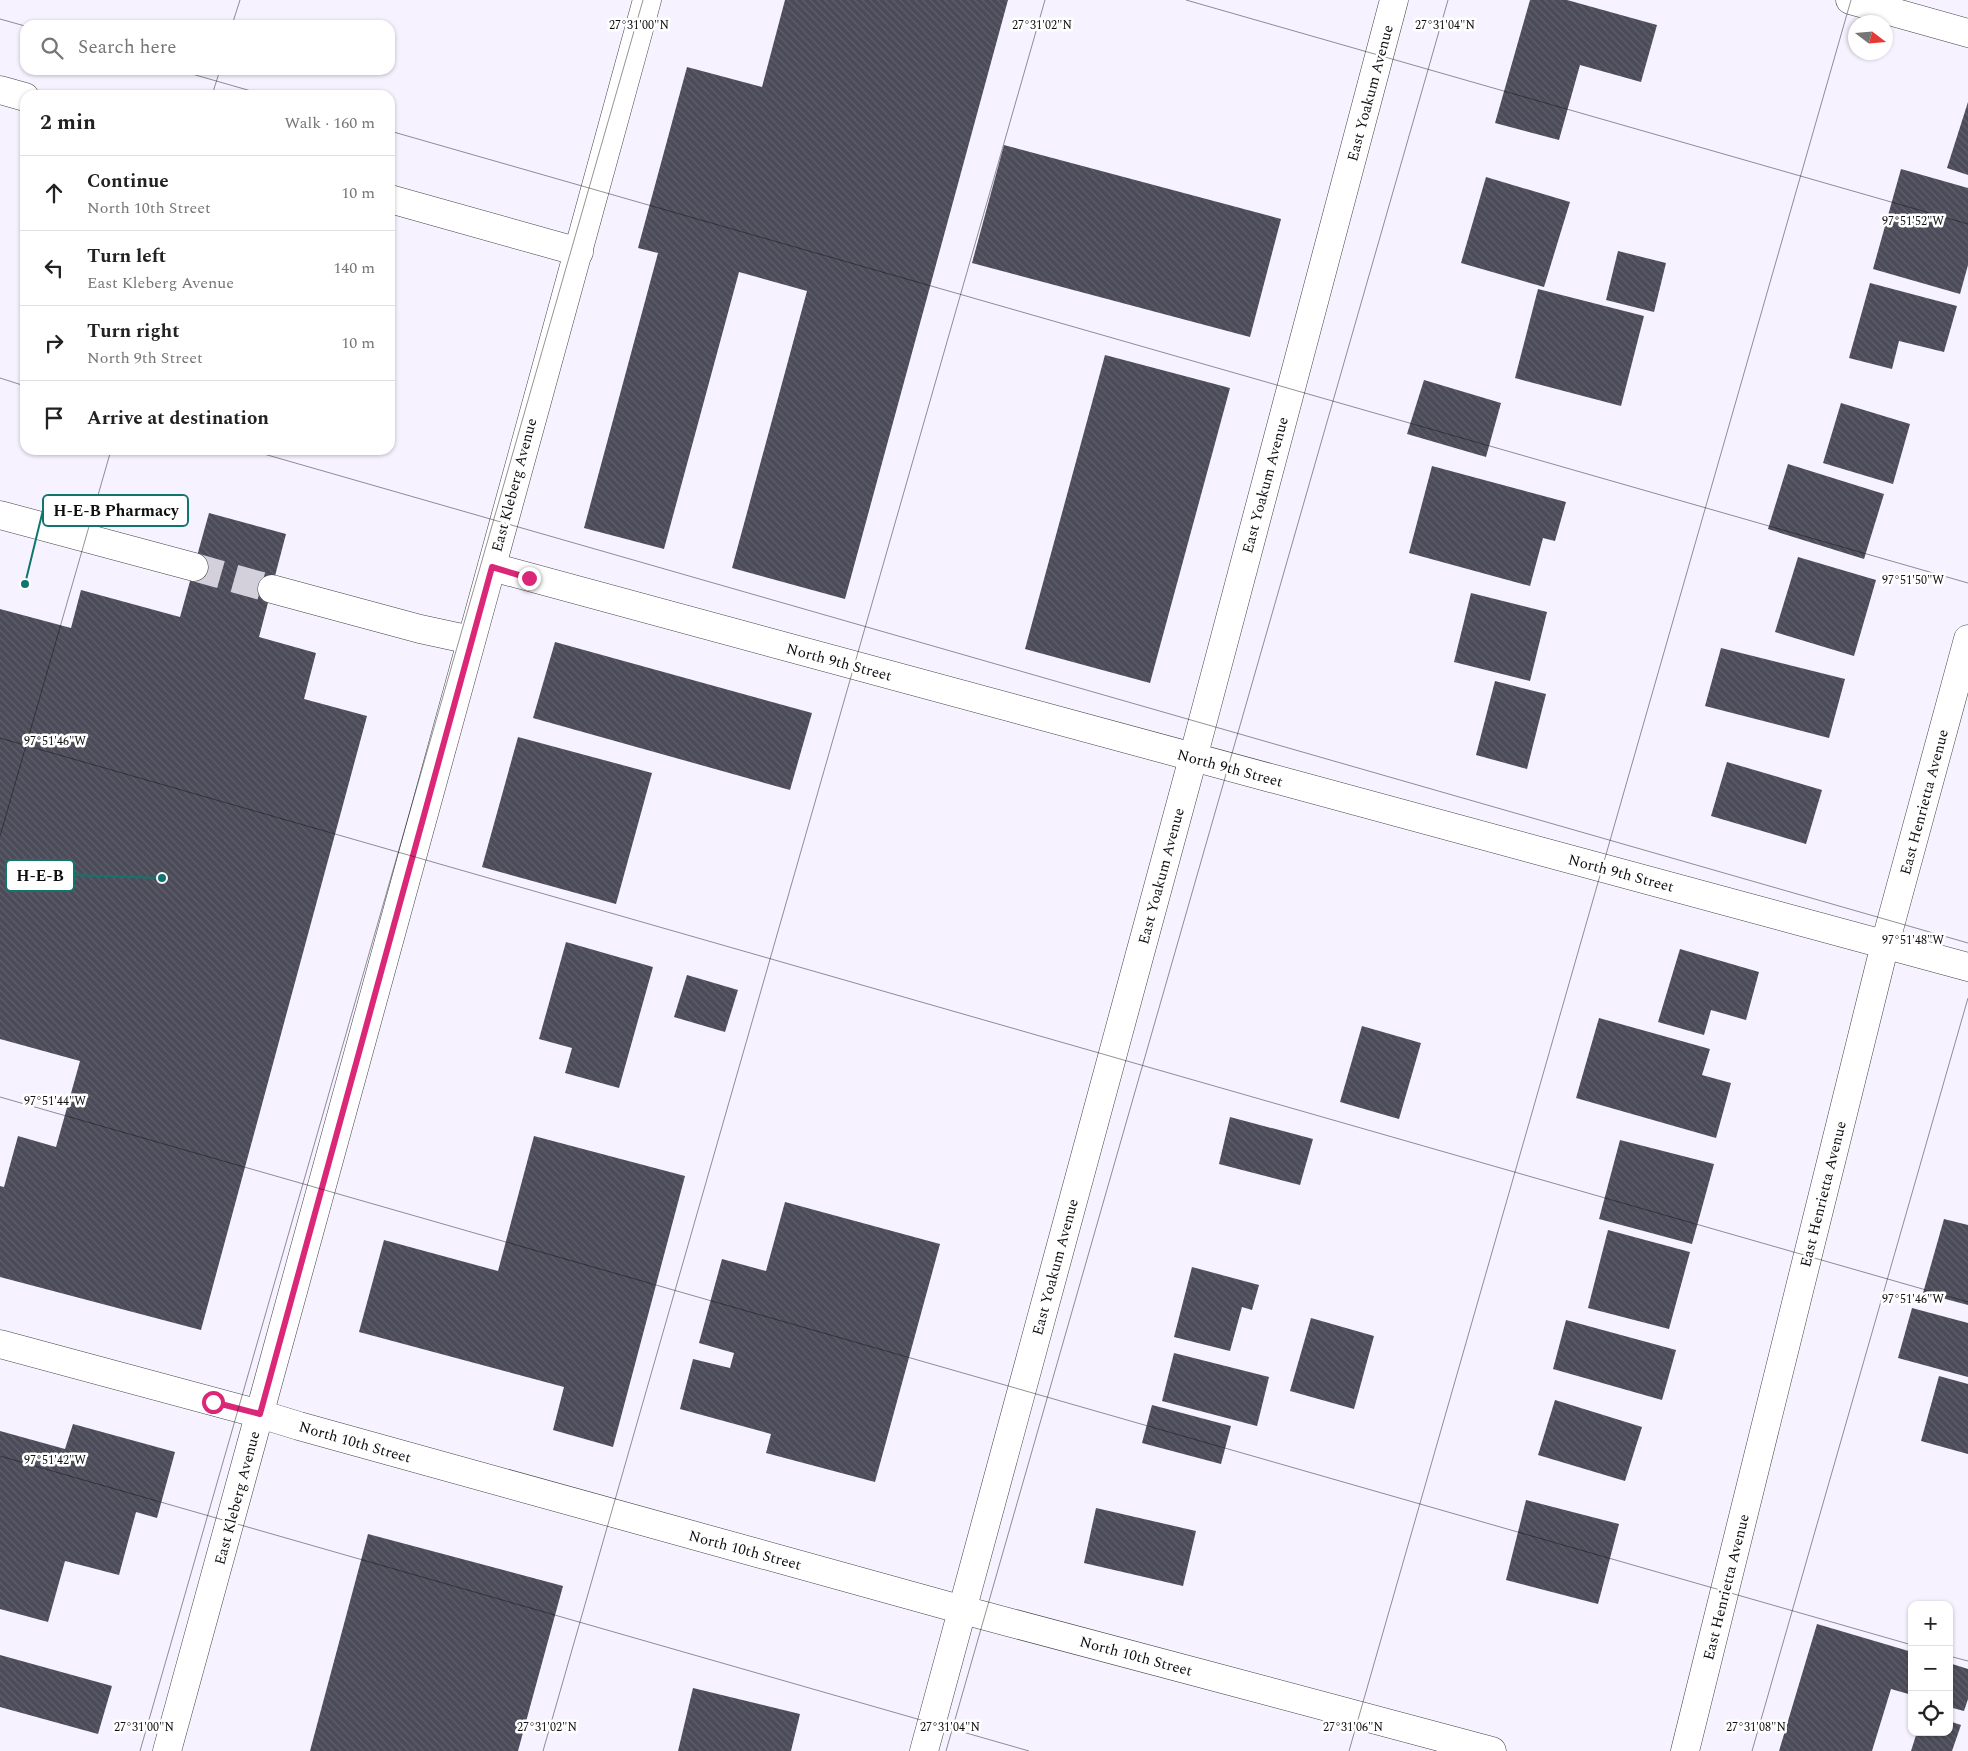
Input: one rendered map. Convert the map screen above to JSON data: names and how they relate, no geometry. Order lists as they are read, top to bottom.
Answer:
{
  "streets": {
    "street": [
      "East Yoakum Avenue",
      "East Kleberg Avenue",
      "North 9th Street",
      "East Henrietta Avenue",
      "North 10th Street"
    ]
  },
  "crossings": [
    ["East Yoakum Avenue", "North 9th Street"],
    ["East Yoakum Avenue", "North 10th Street"],
    ["East Kleberg Avenue", "North 9th Street"],
    ["East Kleberg Avenue", "North 10th Street"],
    ["North 9th Street", "East Henrietta Avenue"]
  ],
  "places": ["H-E-B Pharmacy", "H-E-B"],
  "north": "right",
  "page": {
    "search": "Search here",
    "heading": ["2 min", "Walk · 160 m"],
    "list": [
      ["Continue", "North 10th Street", "10 m"],
      ["Turn left", "East Kleberg Avenue", "140 m"],
      ["Turn right", "North 9th Street", "10 m"],
      "Arrive at destination"
    ],
    "map_buttons": ["+", "−"]
  },
  "coordinates": [
    "27°31'00\"N",
    "27°31'02\"N",
    "27°31'04\"N",
    "97°51'52\"W",
    "97°51'50\"W",
    "97°51'46\"W",
    "97°51'48\"W",
    "97°51'44\"W",
    "97°51'42\"W",
    "27°31'06\"N",
    "27°31'08\"N"
  ]
}
